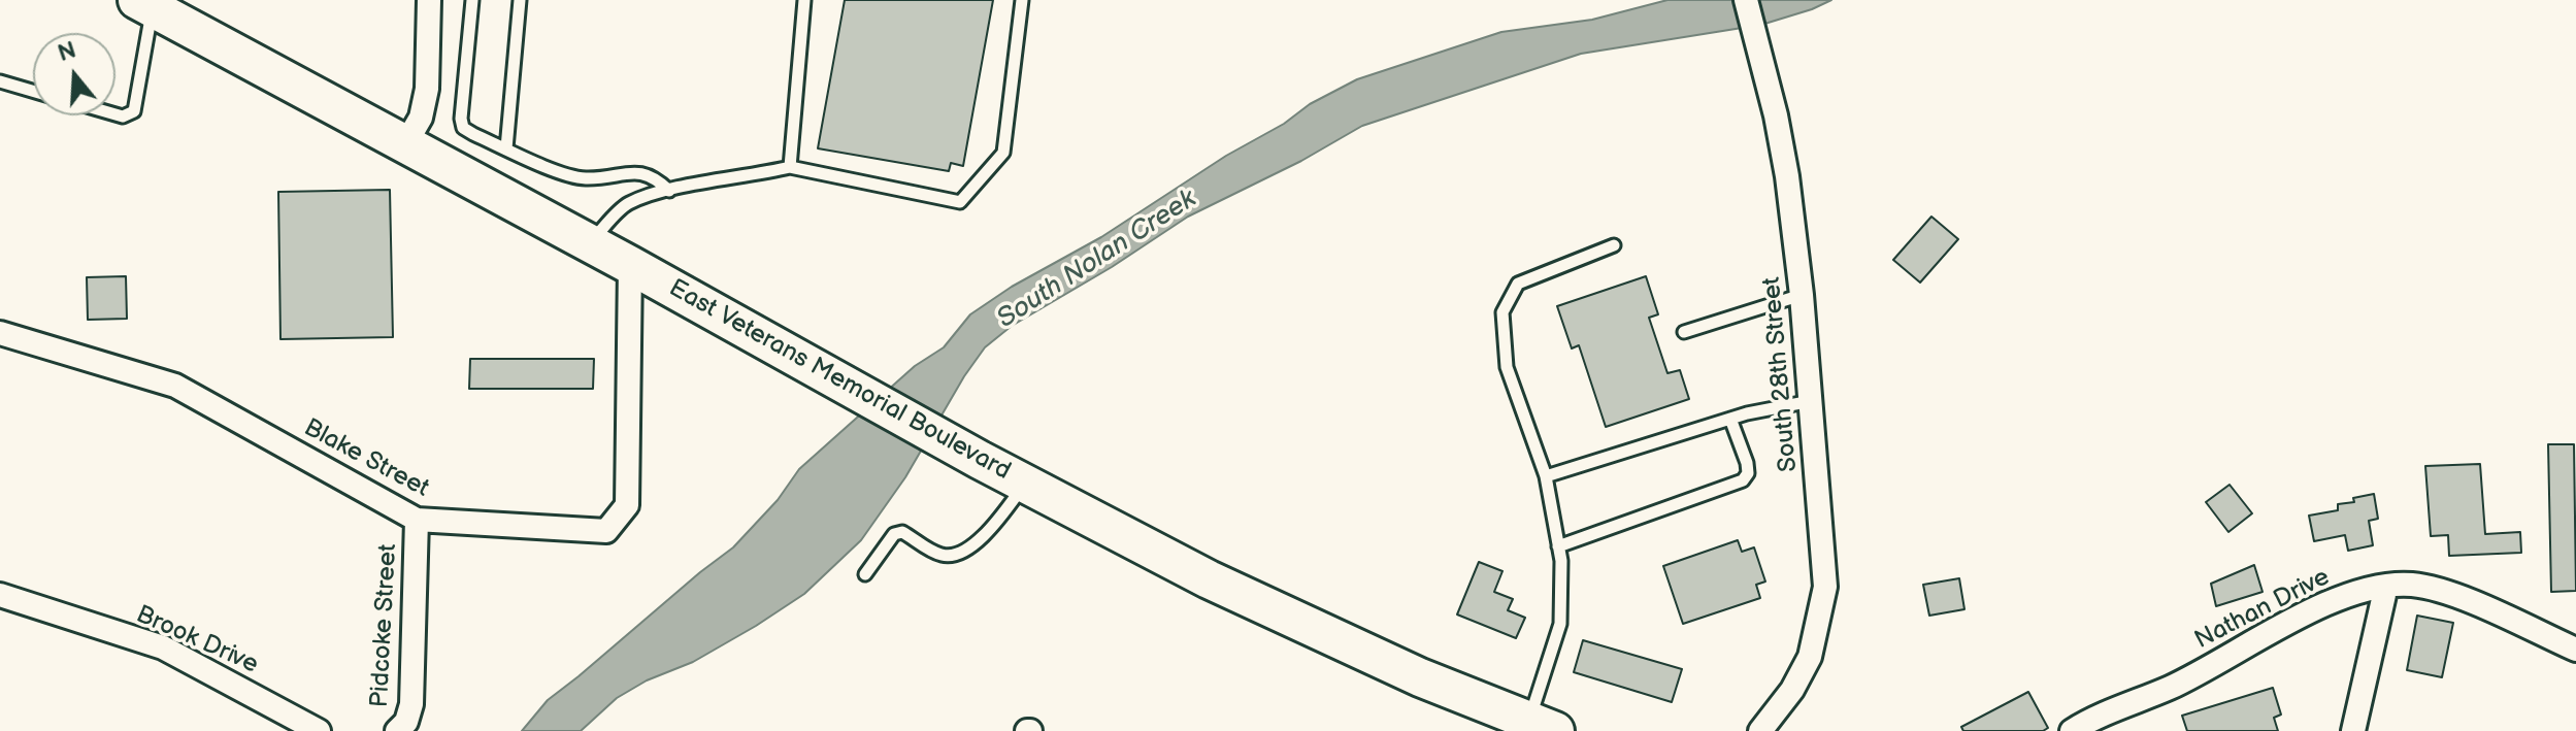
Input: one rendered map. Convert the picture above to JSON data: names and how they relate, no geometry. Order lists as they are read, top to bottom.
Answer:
{
  "streets": {
    "main road": ["East Veterans Memorial Boulevard"],
    "street": [
      "South 28th Street",
      "Blake Street",
      "Nathan Drive",
      "Pidcoke Street",
      "Brook Drive"
    ]
  },
  "crossings": [
    ["East Veterans Memorial Boulevard", "Blake Street"],
    ["Blake Street", "Pidcoke Street"]
  ],
  "water": ["South Nolan Creek"],
  "north": "top"
}
